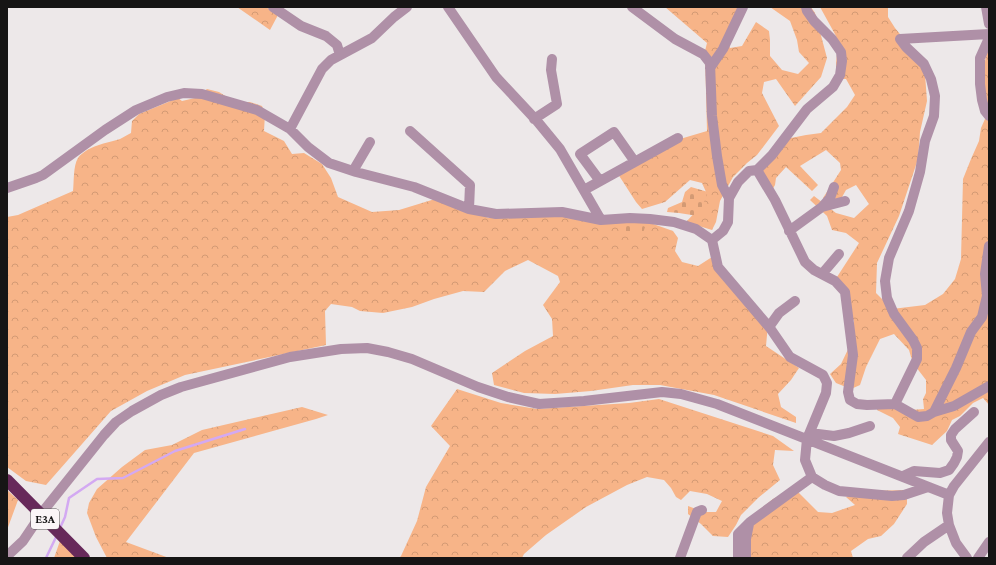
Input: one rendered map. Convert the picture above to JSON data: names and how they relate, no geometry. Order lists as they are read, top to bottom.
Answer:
{
  "streets": {
    "highway": ["E3A"]
  }
}
